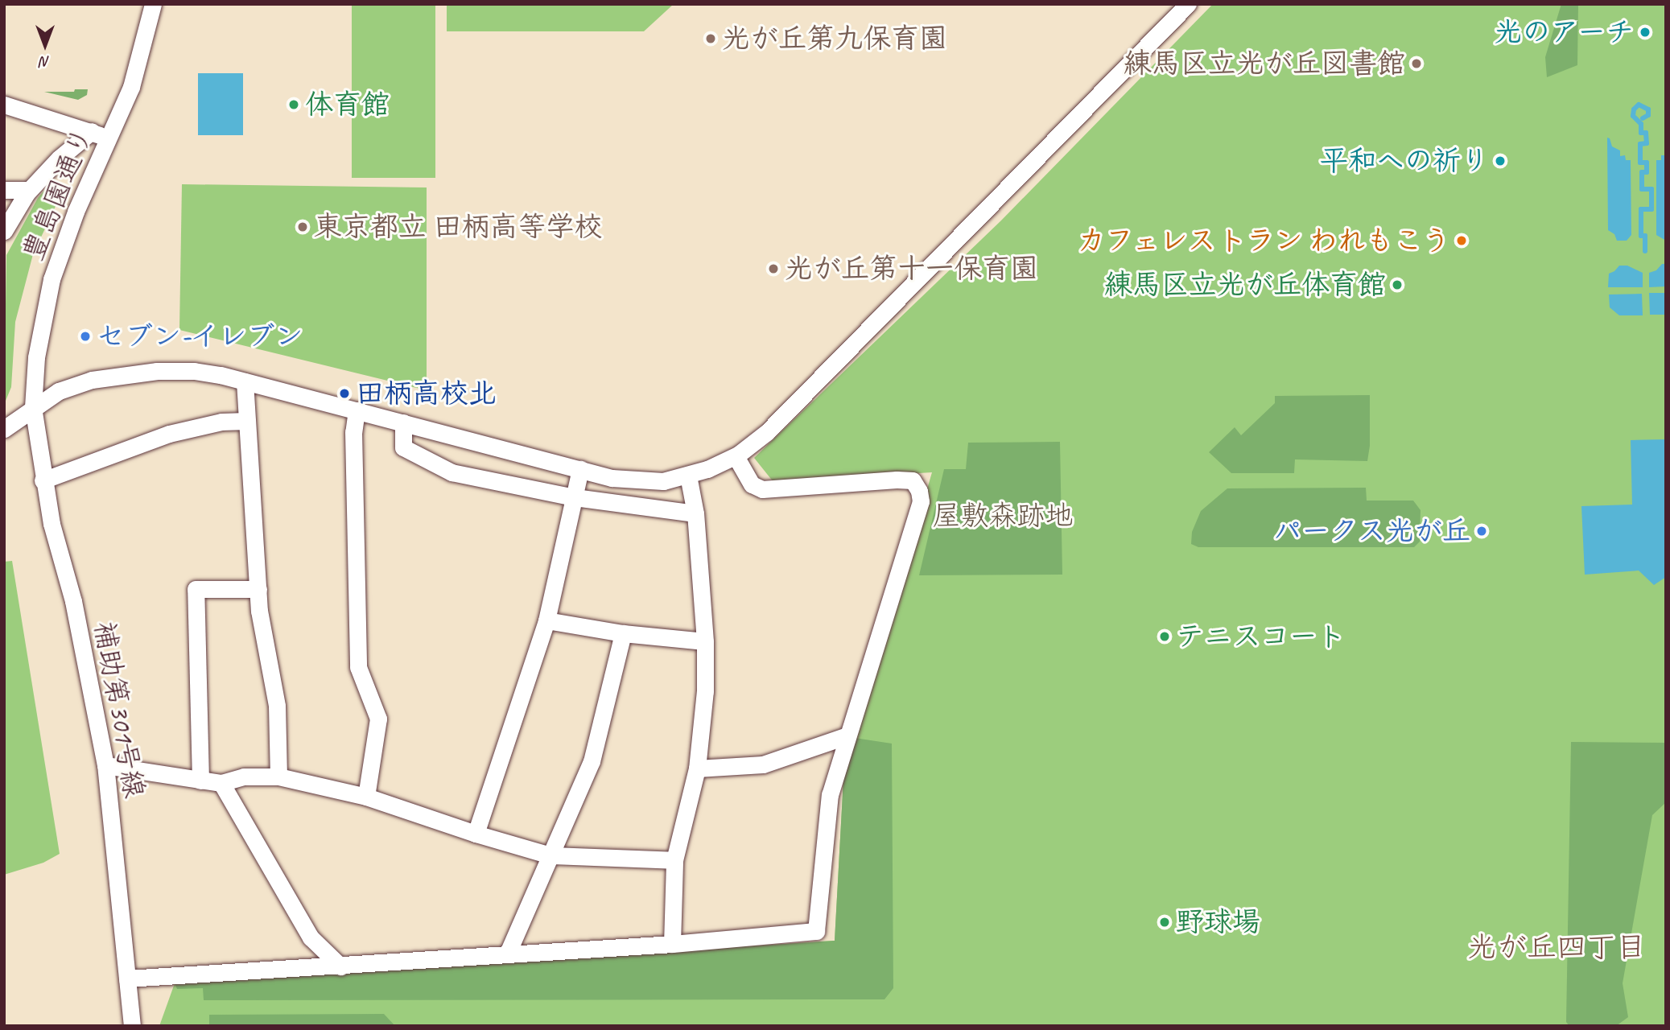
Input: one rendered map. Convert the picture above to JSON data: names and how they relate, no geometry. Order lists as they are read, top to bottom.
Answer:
{
  "streets": {
    "street": ["豊島園通り", "補助第301号線"]
  },
  "crossings": [
    ["豊島園通り", "補助第301号線"]
  ],
  "districts": ["光が丘四丁目"],
  "parks": ["屋敷森跡地"],
  "places": [
    "光のアーチ",
    "光が丘第九保育園",
    "練馬区立光が丘図書館",
    "体育館",
    "平和への祈り",
    "東京都立 田柄高等学校",
    "カフェレストラン われもこう",
    "光が丘第十一保育園",
    "練馬区立光が丘体育館",
    "セブン-イレブン",
    "田柄高校北",
    "パークス光が丘",
    "テニスコート",
    "野球場"
  ],
  "north": "bottom"
}
